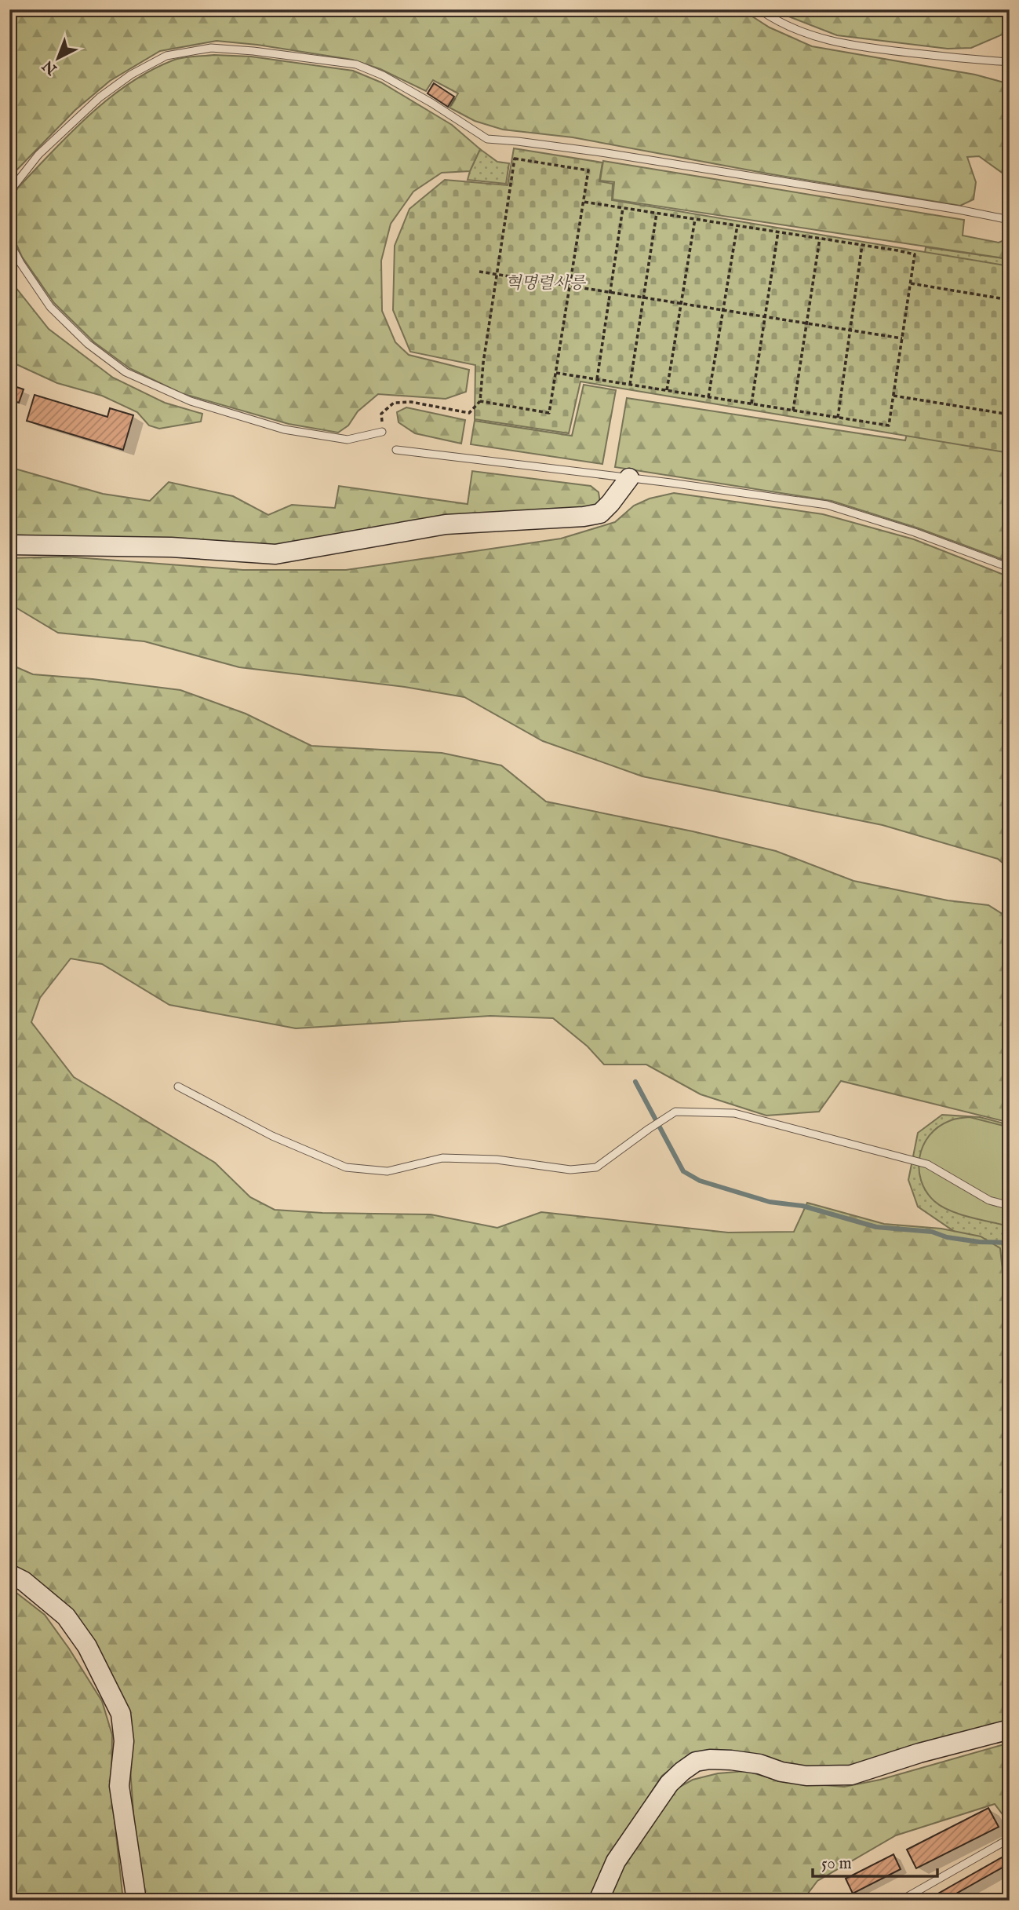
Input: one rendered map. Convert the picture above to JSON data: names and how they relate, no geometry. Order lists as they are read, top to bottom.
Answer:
{
  "parks": ["혁명렬사릉"],
  "scale_bar": "50 m",
  "north": "bottom left"
}
